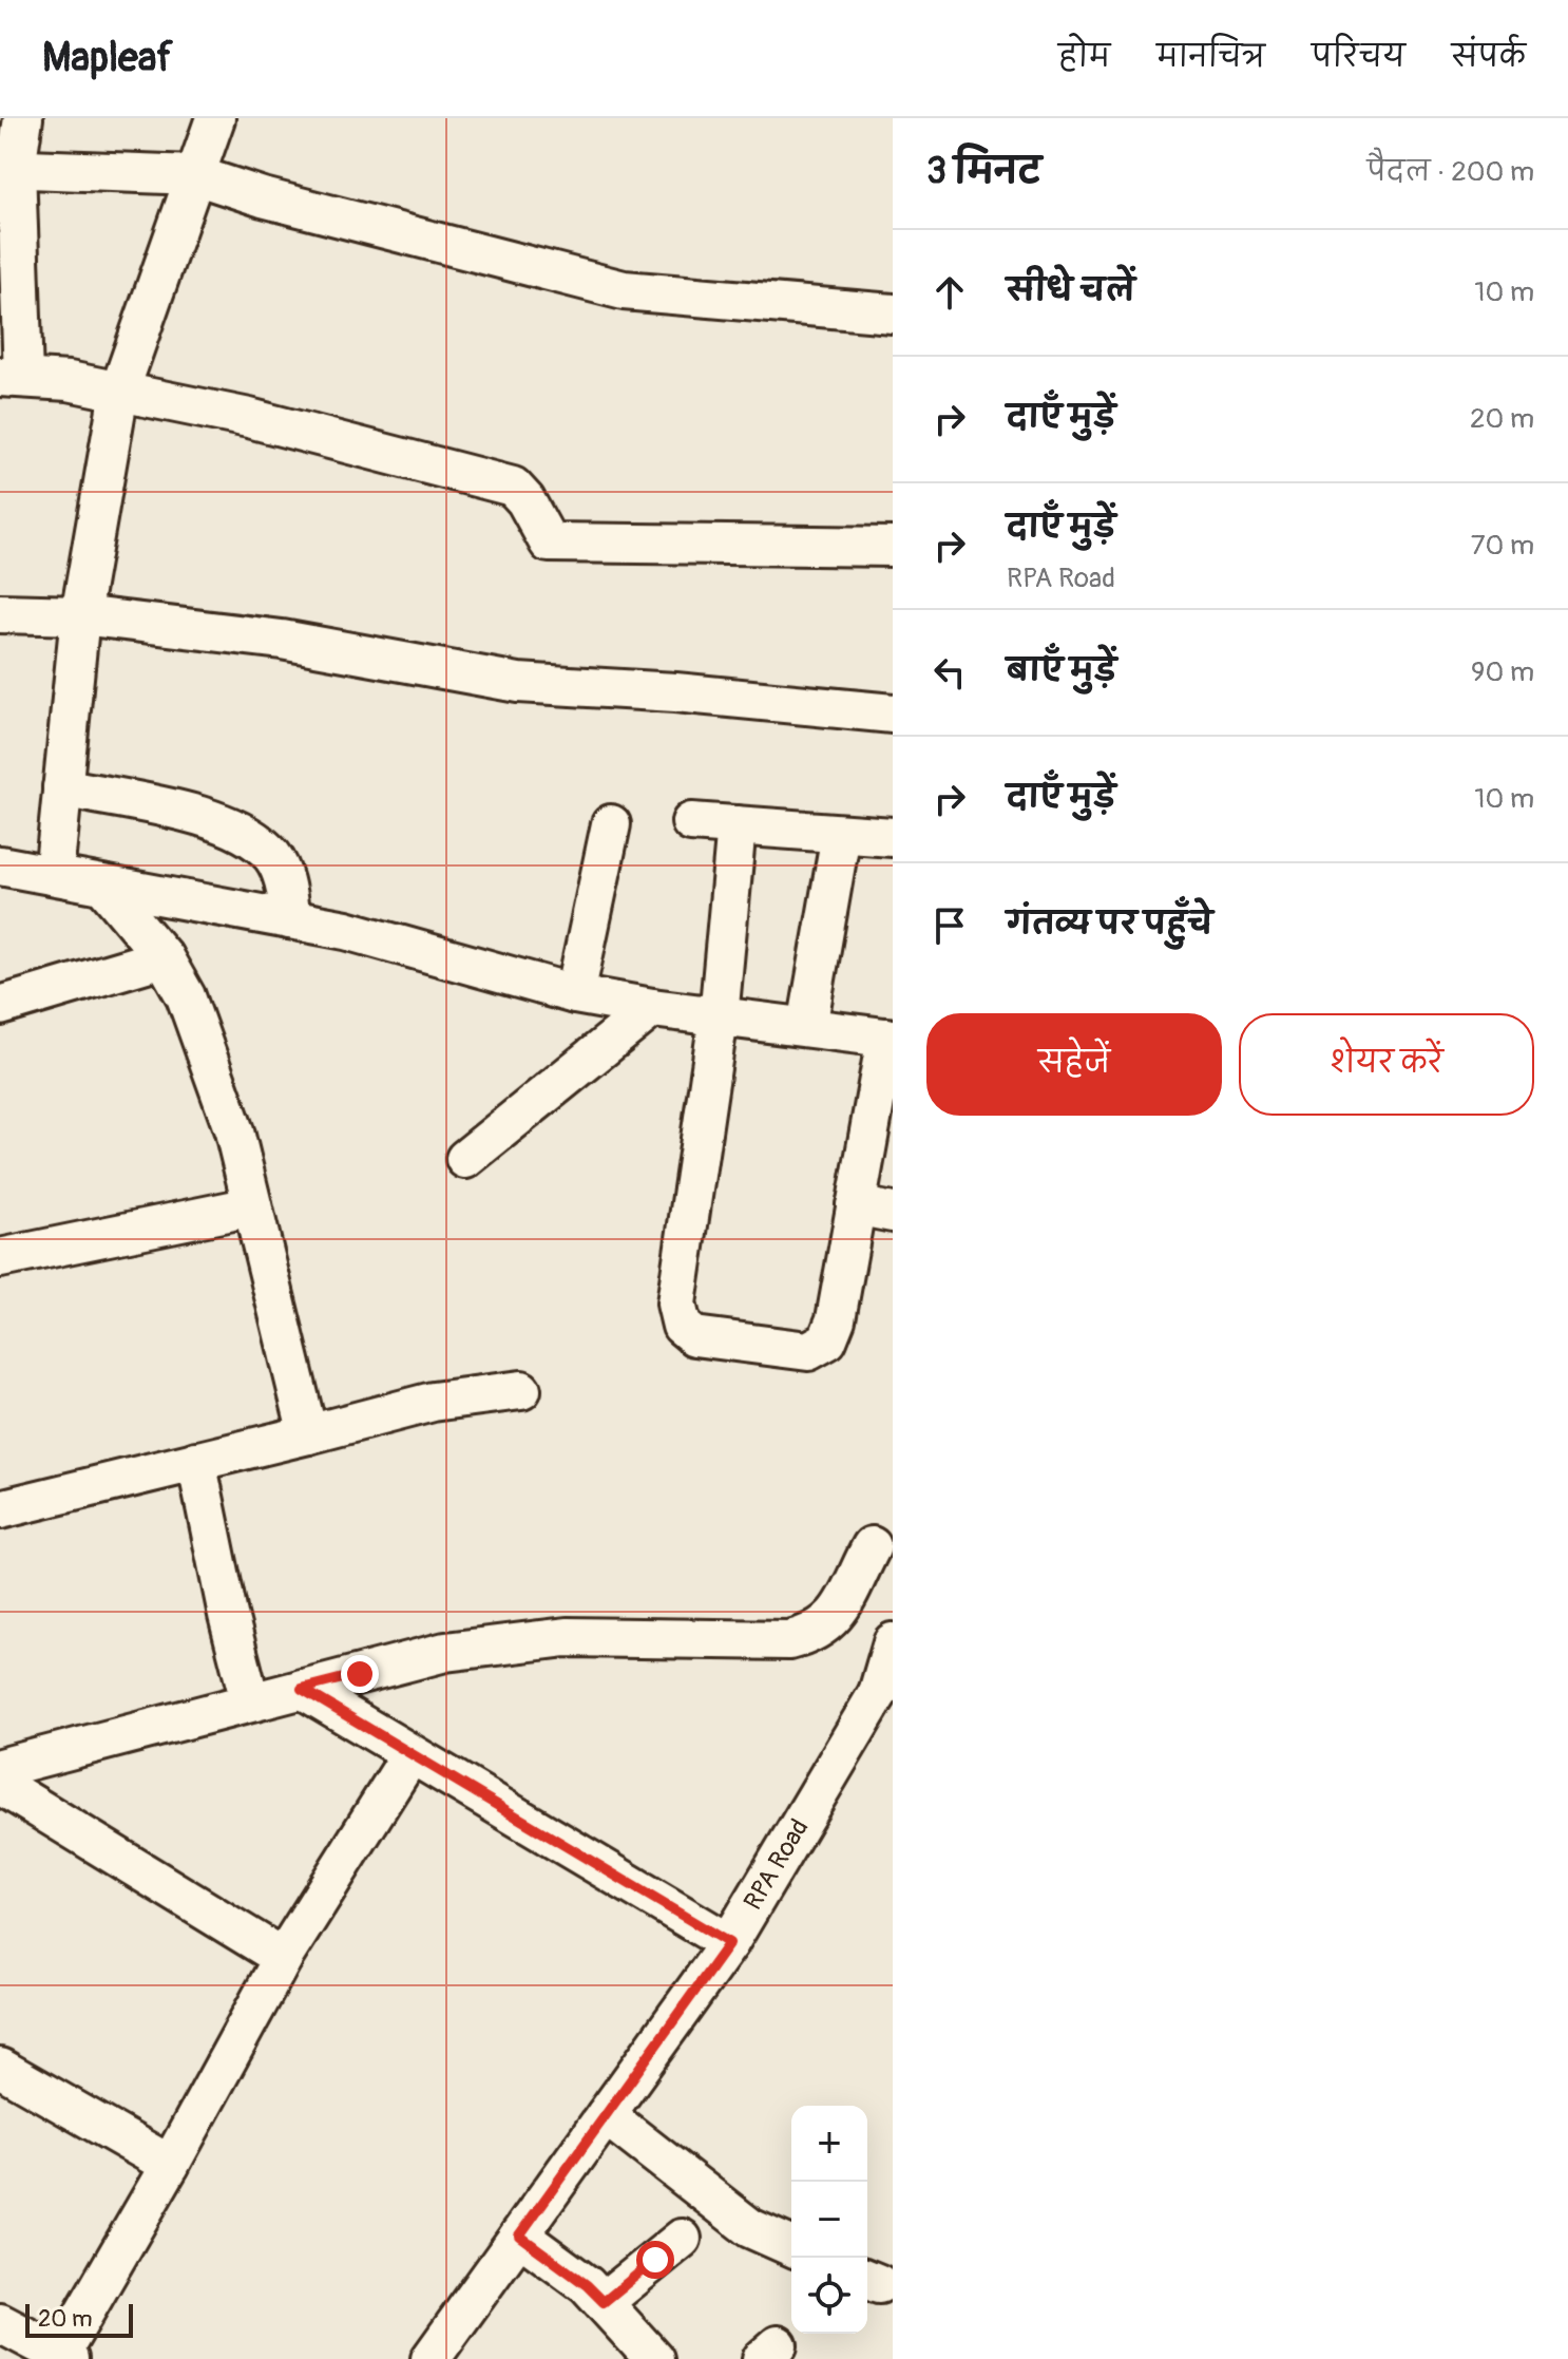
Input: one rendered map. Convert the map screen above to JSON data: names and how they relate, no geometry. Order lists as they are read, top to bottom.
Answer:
{
  "streets": {
    "street": ["RPA Road"]
  },
  "scale_bar": "20 m",
  "page": {
    "header": "Mapleaf",
    "nav": [
      "होम",
      "मानचित्र",
      "परिचय",
      "संपर्क"
    ],
    "heading": ["3 मिनट", "पैदल · 200 m"],
    "list": [
      ["सीधे चलें", "10 m"],
      ["दाएँ मुड़ें", "20 m"],
      ["दाएँ मुड़ें", "RPA Road", "70 m"],
      ["बाएँ मुड़ें", "90 m"],
      ["दाएँ मुड़ें", "10 m"],
      "गंतव्य पर पहुँचे"
    ],
    "buttons": ["सहेजें", "शेयर करें"],
    "map_buttons": ["+", "−"],
    "scale": "20 m"
  }
}
